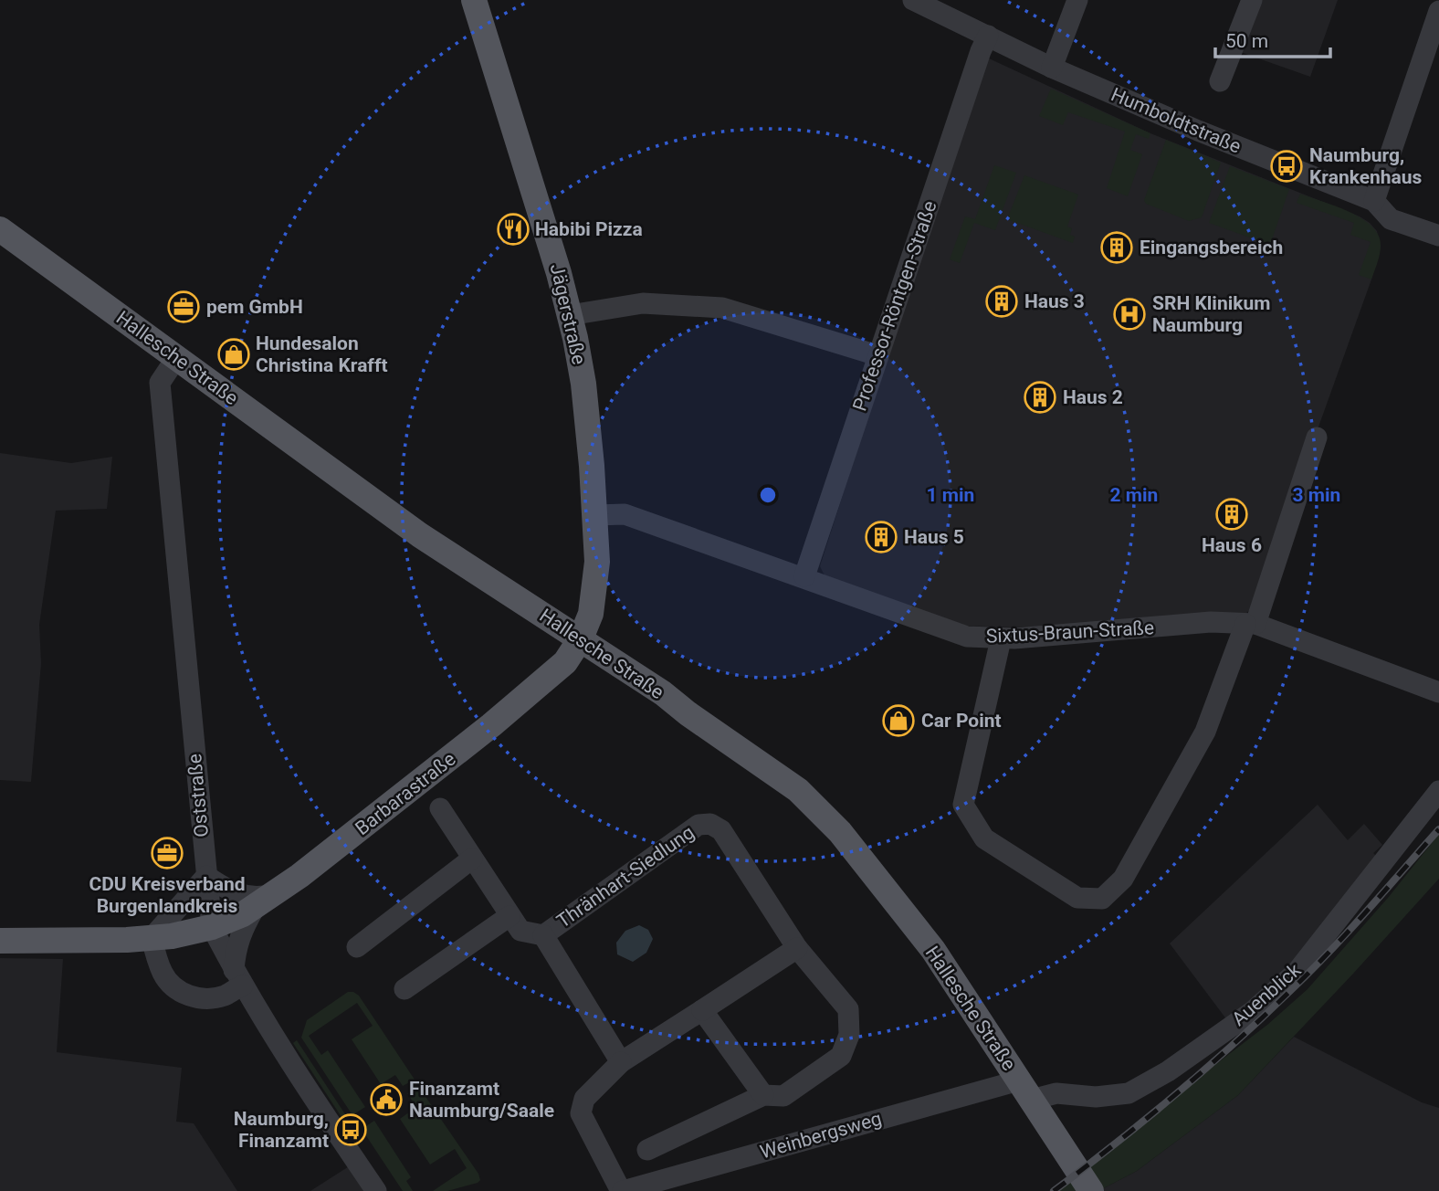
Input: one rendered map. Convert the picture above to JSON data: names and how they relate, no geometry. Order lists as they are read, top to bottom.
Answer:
{
  "streets": {
    "main road": ["Jägerstraße", "Hallesche Straße", "Barbarastraße"],
    "street": [
      "Humboldtstraße",
      "Professor-Röntgen-Straße",
      "Sixtus-Braun-Straße",
      "Oststraße",
      "Thränhart-Siedlung",
      "Auenblick",
      "Weinbergsweg"
    ]
  },
  "crossings": [
    ["Humboldtstraße", "Professor-Röntgen-Straße"],
    ["Professor-Röntgen-Straße", "Sixtus-Braun-Straße"],
    ["Jägerstraße", "Hallesche Straße"],
    ["Jägerstraße", "Sixtus-Braun-Straße"],
    ["Jägerstraße", "Barbarastraße"],
    ["Hallesche Straße", "Barbarastraße"],
    ["Hallesche Straße", "Oststraße"],
    ["Hallesche Straße", "Auenblick"],
    ["Hallesche Straße", "Weinbergsweg"],
    ["Barbarastraße", "Oststraße"],
    ["Auenblick", "Weinbergsweg"]
  ],
  "places": {
    "bus stop": ["Naumburg, Krankenhaus", "Naumburg, Finanzamt"],
    "restaurant": ["Habibi Pizza"],
    "building": [
      "Eingangsbereich",
      "Haus 3",
      "Haus 2",
      "Haus 6",
      "Haus 5"
    ],
    "office": ["pem GmbH", "CDU Kreisverband Burgenlandkreis"],
    "hospital": ["SRH Klinikum Naumburg"],
    "shop": ["Hundesalon Christina Krafft", "Car Point"],
    "public building": ["Finanzamt Naumburg/Saale"]
  },
  "scale_bar": "50 m",
  "rings": ["1 min", "2 min", "3 min"]
}
